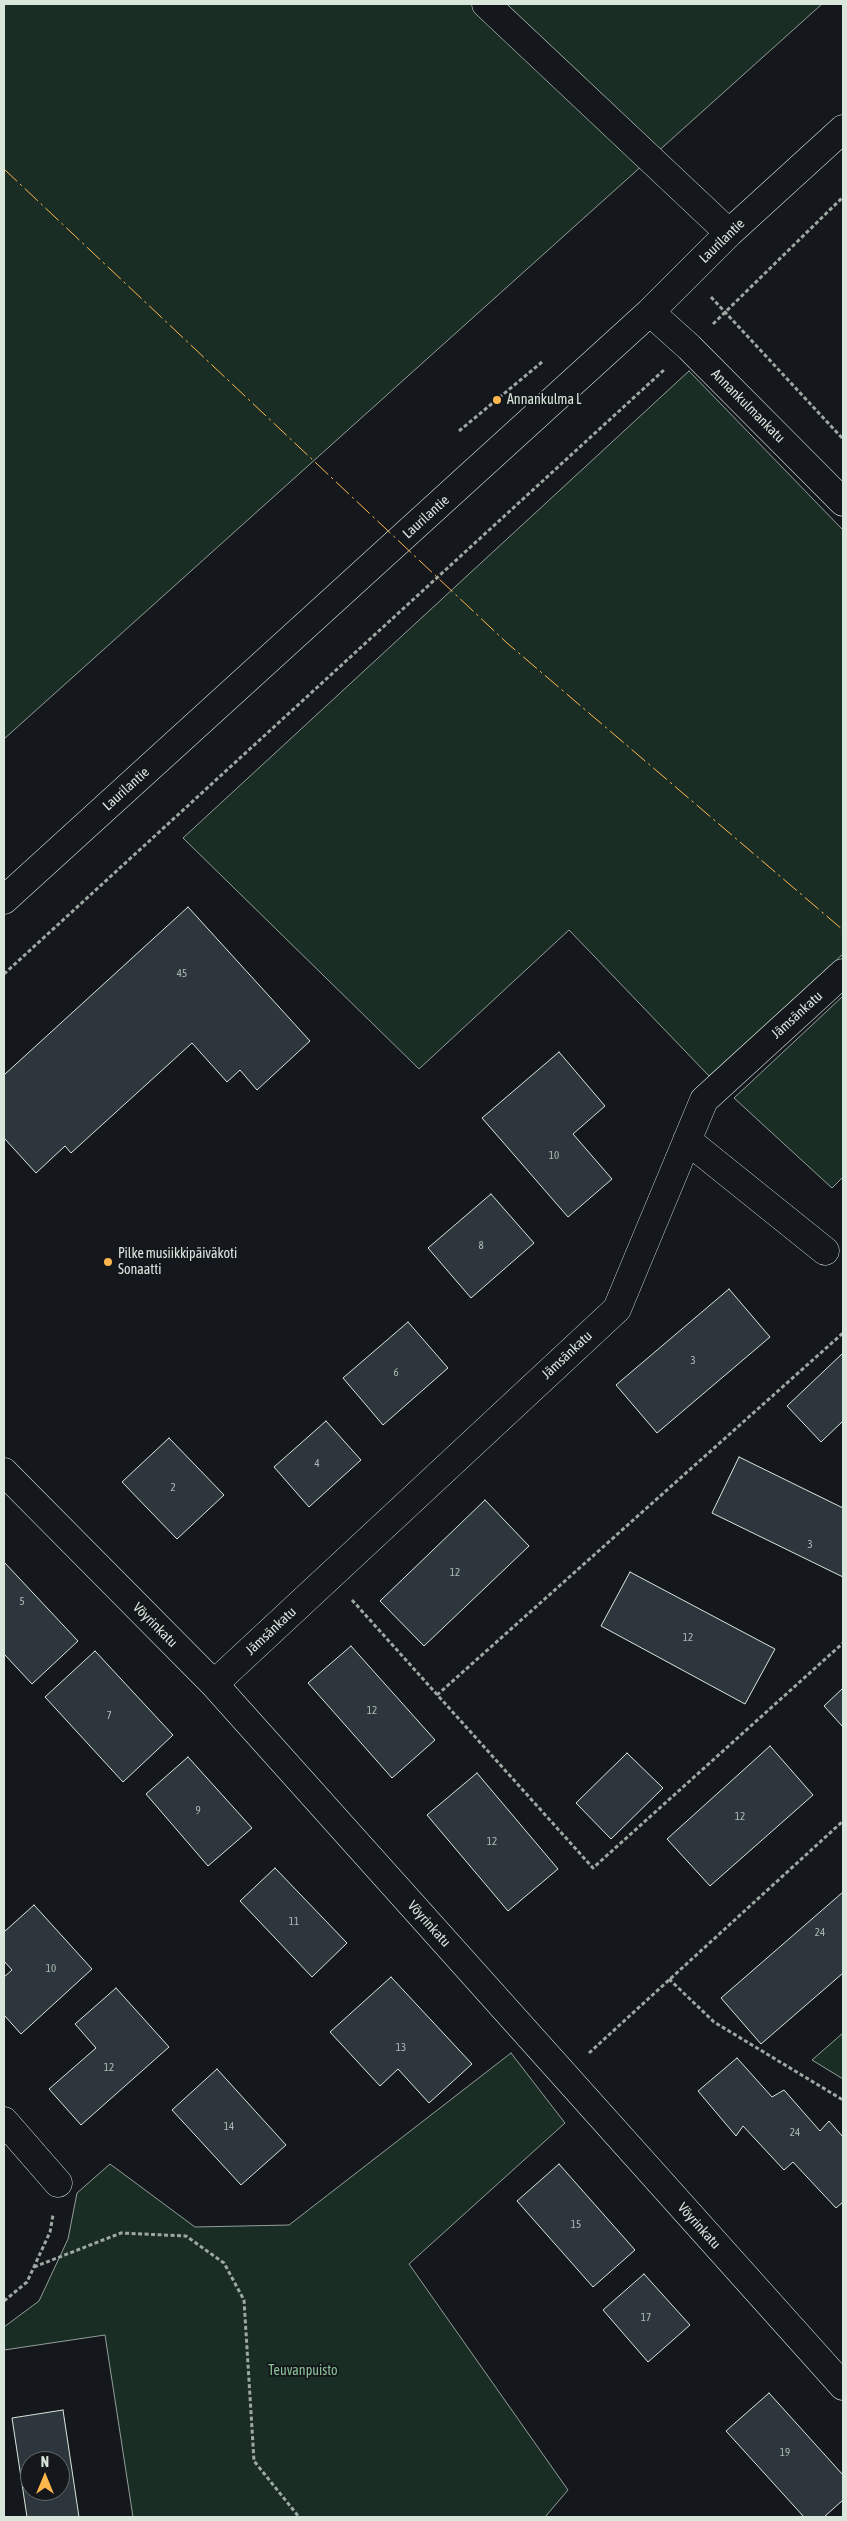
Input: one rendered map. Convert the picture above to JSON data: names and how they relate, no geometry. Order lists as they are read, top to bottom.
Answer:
{
  "streets": {
    "street": [
      "Laurilantie",
      "Annankulmankatu",
      "Jämsänkatu",
      "Vöyrinkatu"
    ]
  },
  "crossings": [
    ["Laurilantie", "Annankulmankatu"],
    ["Jämsänkatu", "Vöyrinkatu"]
  ],
  "parks": ["Teuvanpuisto"],
  "places": ["Annankulma L", "Pilke musiikkipäiväkoti Sonaatti"],
  "house_numbers": [
    "45",
    "10",
    "8",
    "3",
    "6",
    "4",
    "2",
    "3",
    "12",
    "5",
    "12",
    "12",
    "7",
    "9",
    "12",
    "12",
    "11",
    "24",
    "10",
    "13",
    "12",
    "14",
    "24",
    "15",
    "17",
    "19"
  ],
  "north": "top"
}
